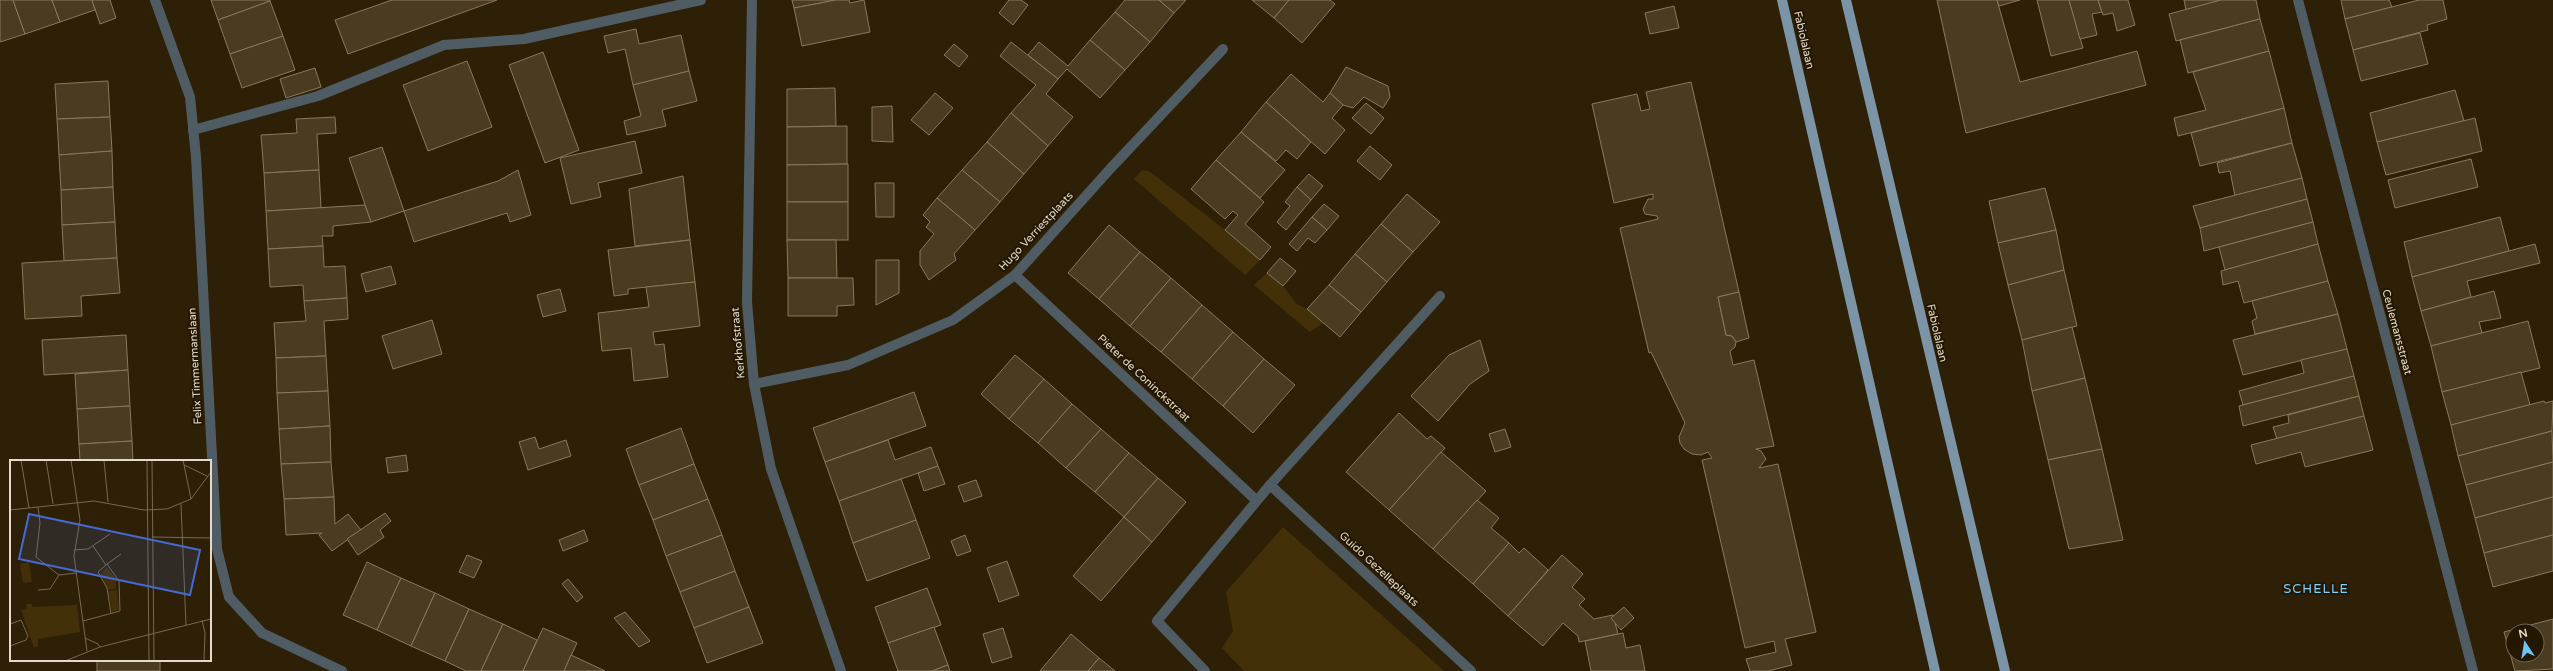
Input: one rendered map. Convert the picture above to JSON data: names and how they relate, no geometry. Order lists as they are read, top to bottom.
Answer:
{
  "streets": {
    "main road": ["Fabiolalaan"],
    "street": [
      "Hugo Verriestplaats",
      "Ceulemansstraat",
      "Kerkhofstraat",
      "Felix Timmermanslaan",
      "Pieter de Coninckstraat",
      "Guido Gezelleplaats"
    ]
  },
  "crossings": [
    ["Hugo Verriestplaats", "Kerkhofstraat"],
    ["Hugo Verriestplaats", "Pieter de Coninckstraat"]
  ],
  "districts": ["SCHELLE"],
  "north": "top"
}
